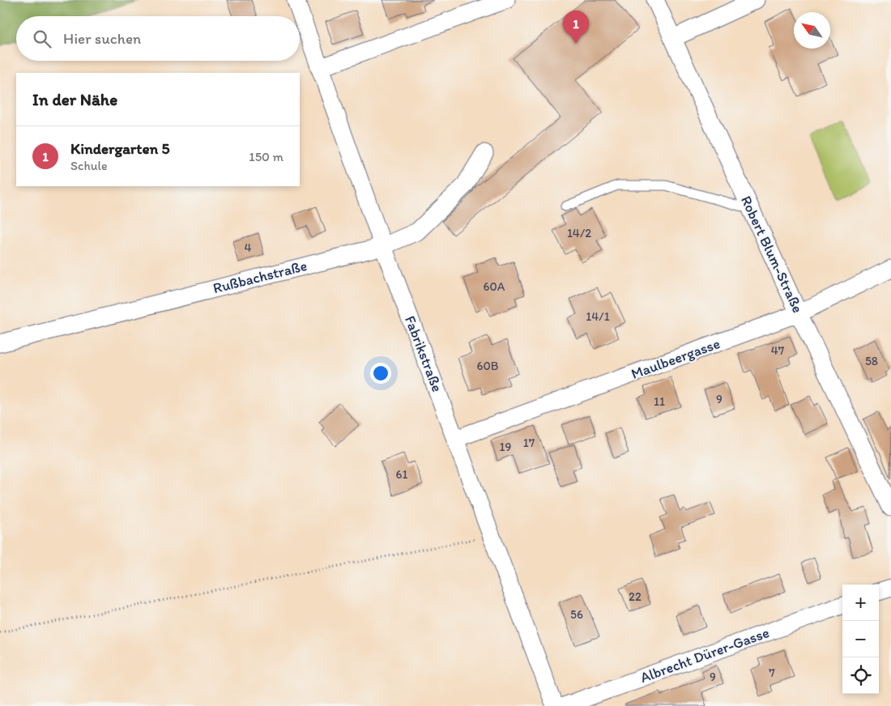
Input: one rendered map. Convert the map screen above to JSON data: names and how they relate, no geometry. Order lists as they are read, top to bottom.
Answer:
{
  "streets": {
    "street": [
      "Robert Blum-Straße",
      "Rußbachstraße",
      "Fabrikstraße",
      "Maulbeergasse",
      "Albrecht Dürer-Gasse"
    ]
  },
  "crossings": [
    ["Robert Blum-Straße", "Maulbeergasse"],
    ["Rußbachstraße", "Fabrikstraße"],
    ["Fabrikstraße", "Maulbeergasse"]
  ],
  "house_numbers": [
    "14/2",
    "4",
    "60A",
    "14/1",
    "47",
    "58",
    "60B",
    "9",
    "11",
    "17",
    "19",
    "61",
    "22",
    "56",
    "7",
    "9"
  ],
  "north": "top left",
  "page": {
    "pins": "1",
    "search": "Hier suchen",
    "heading": "In der Nähe",
    "list": [
      {
        "mark": "1",
        "name": "Kindergarten 5",
        "note": "Schule",
        "value": "150 m"
      }
    ],
    "map_buttons": ["+", "−"]
  }
}
